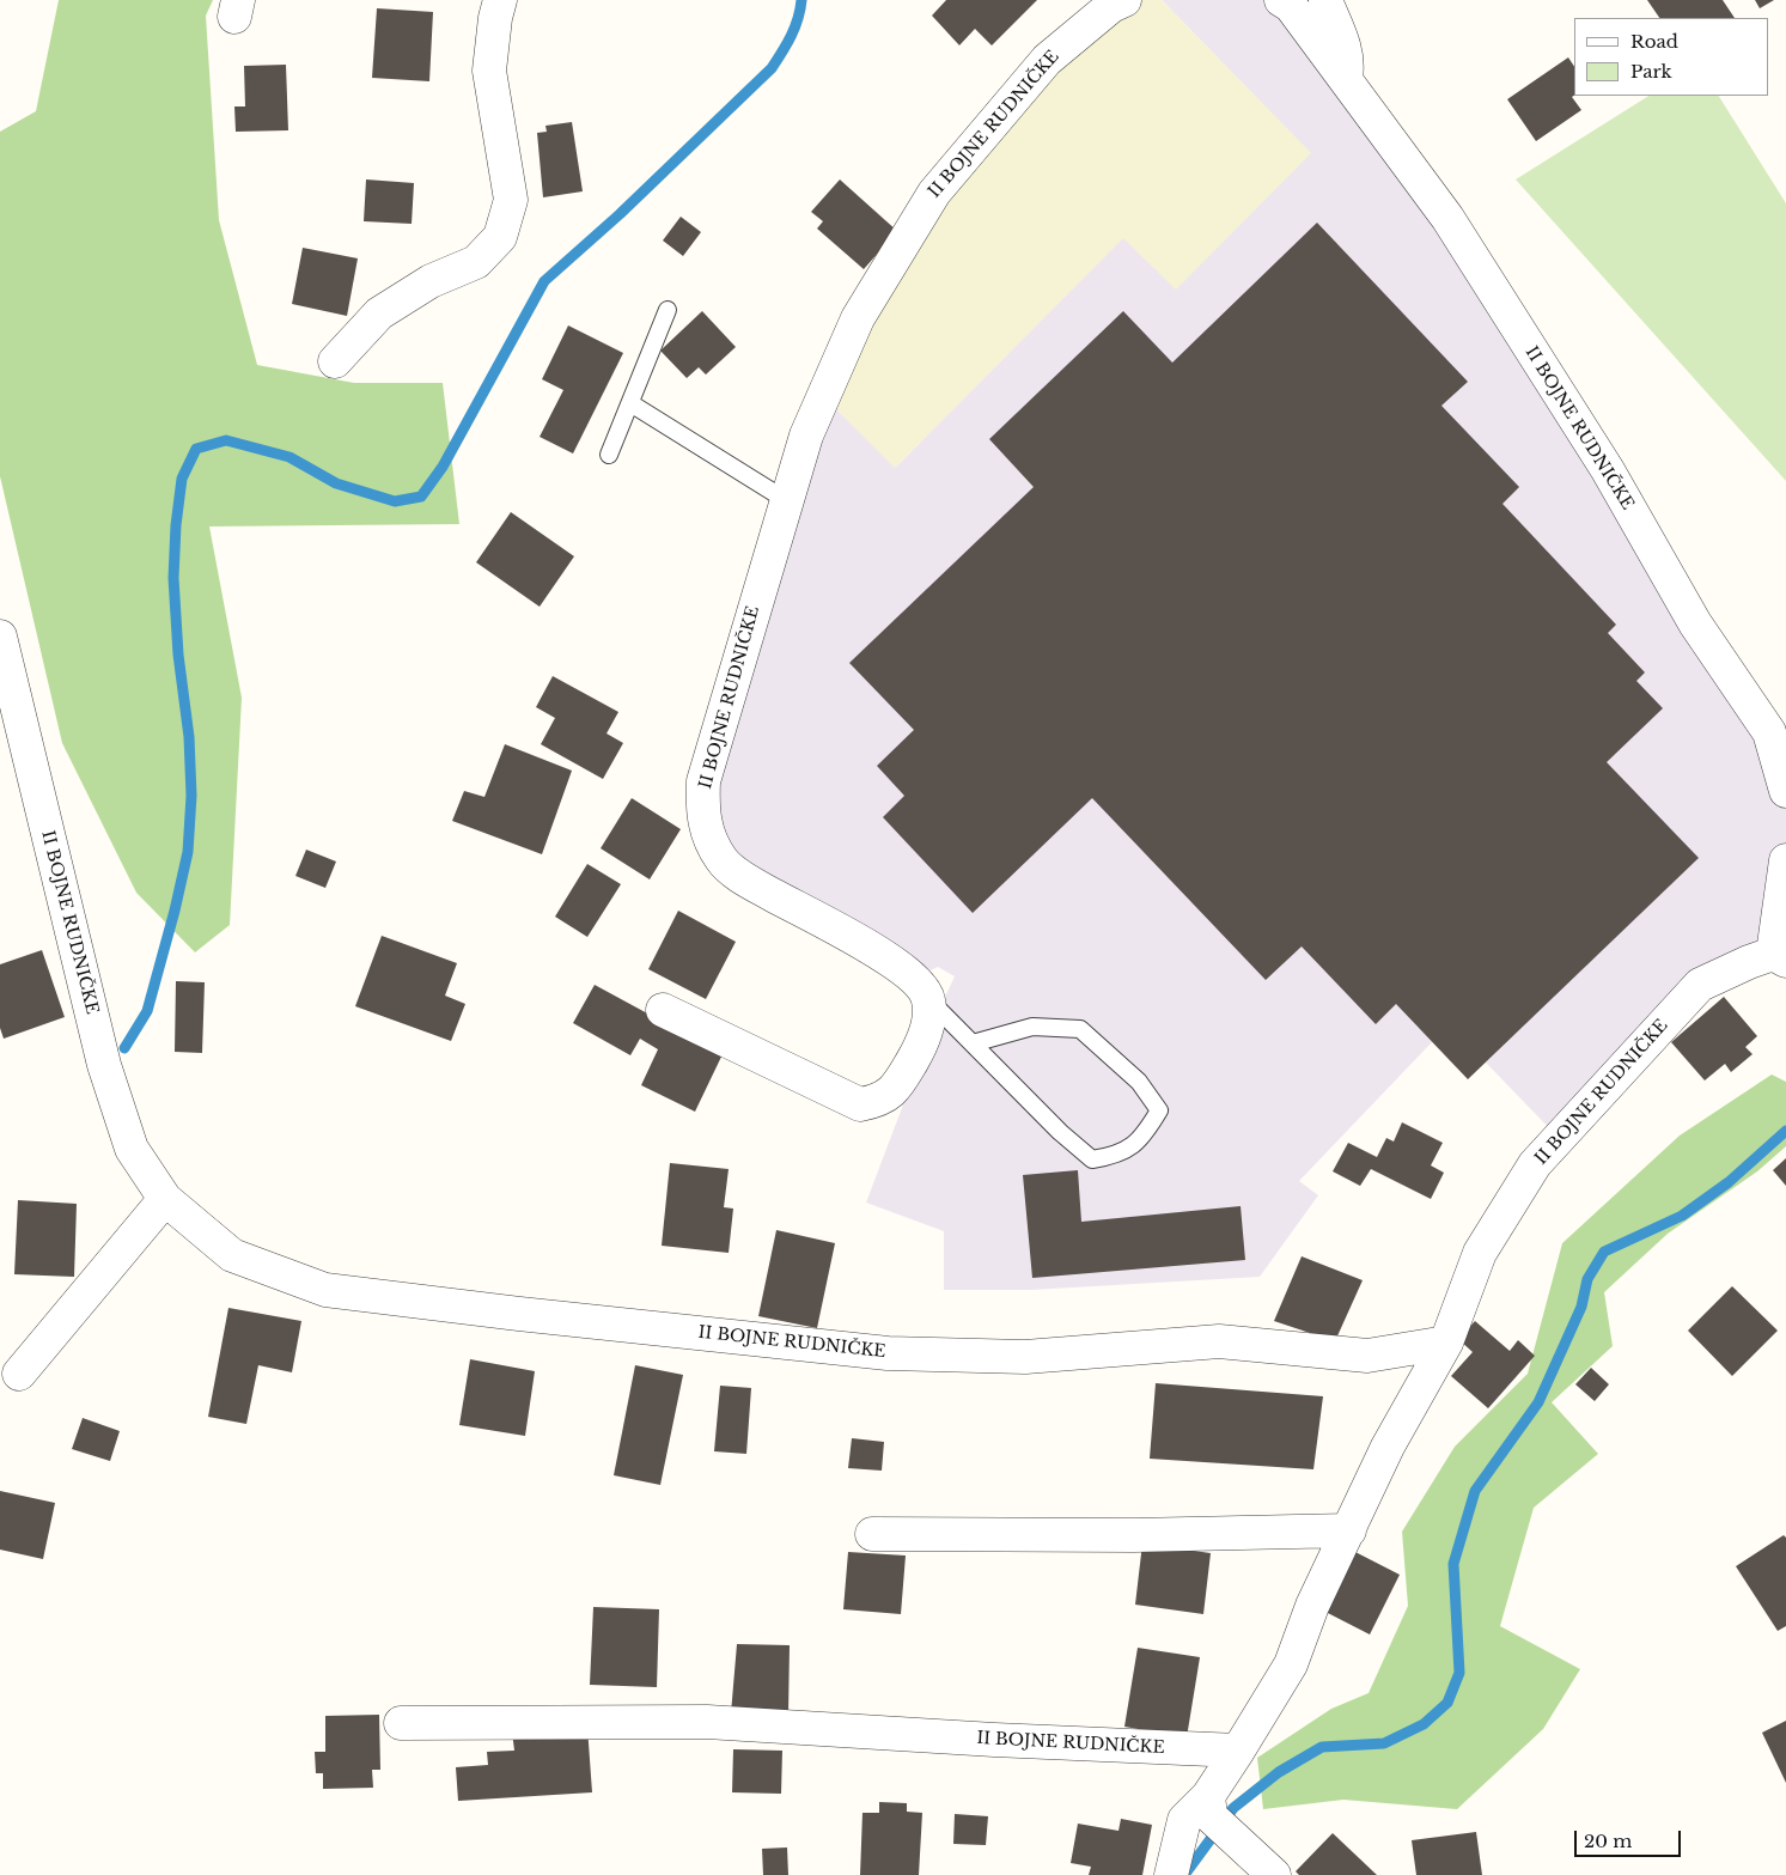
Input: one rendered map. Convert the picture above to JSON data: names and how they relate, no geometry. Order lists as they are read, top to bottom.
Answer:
{
  "streets": {
    "street": ["II BOJNE RUDNIČKE"]
  },
  "legend": ["Road", "Park"],
  "scale_bar": "20 m"
}
